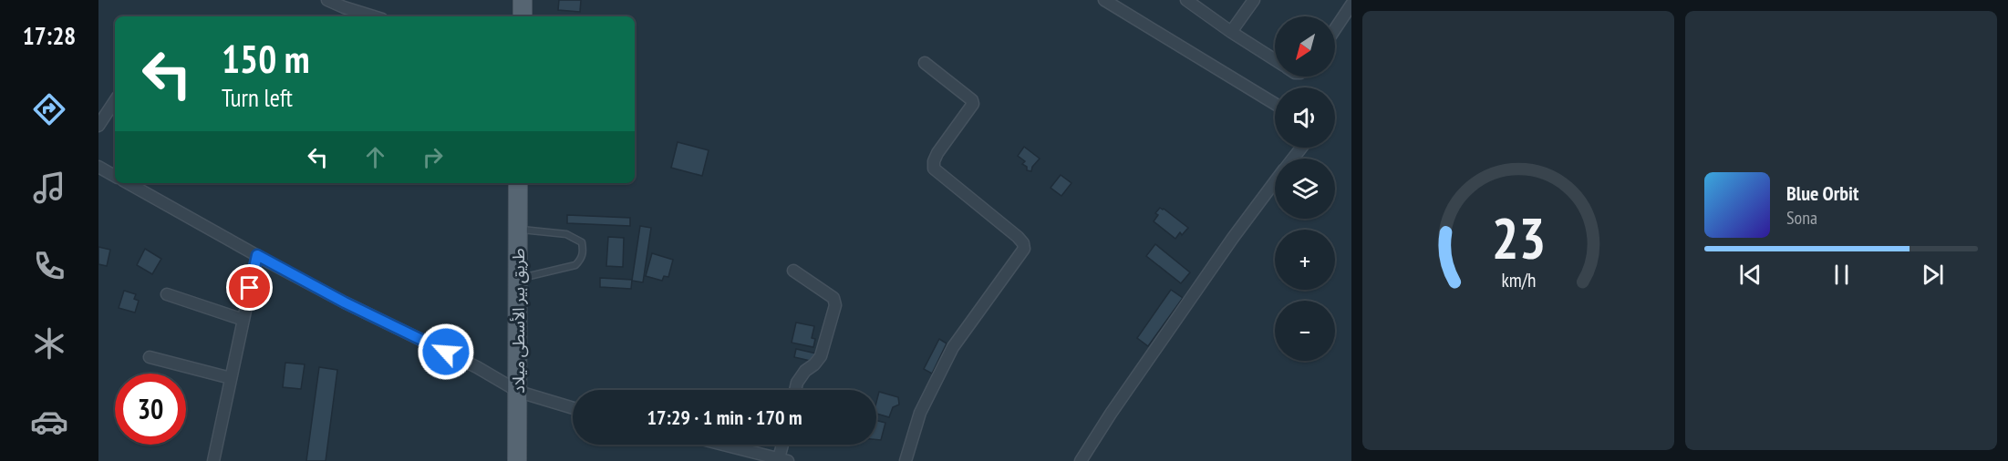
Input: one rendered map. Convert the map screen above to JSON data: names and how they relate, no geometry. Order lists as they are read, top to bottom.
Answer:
{
  "streets": {
    "main road": ["طريق بير الأسطى ميلاد"]
  },
  "north": "bottom left",
  "page": {
    "tabs": "17:28",
    "map_buttons": ["+", "−"],
    "turn": ["150 m", "Turn left"],
    "song": ["Blue Orbit", "Sona"],
    "limit": "30",
    "trip": "17:29 · 1 min · 170 m",
    "gauge": ["23", "km/h"]
  }
}
